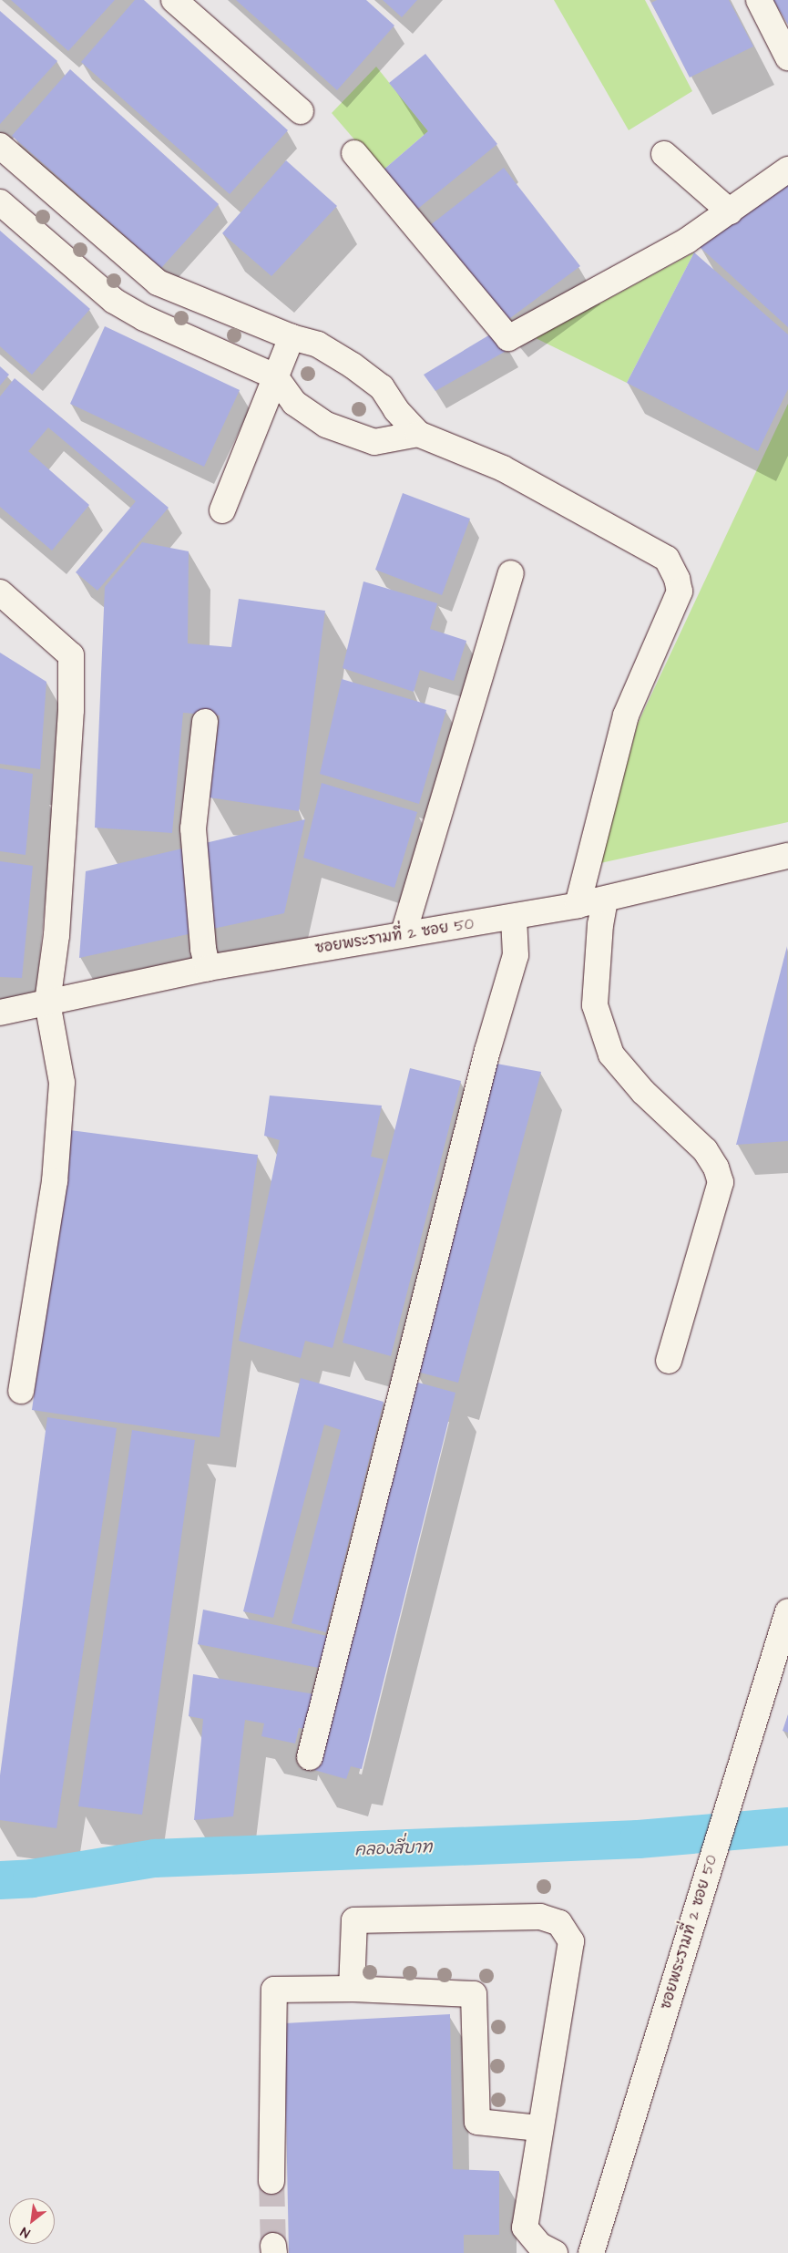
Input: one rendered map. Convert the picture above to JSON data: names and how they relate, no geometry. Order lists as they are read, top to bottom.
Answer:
{
  "streets": {
    "street": ["ซอยพระรามที่ 2 ซอย 50"]
  },
  "water": ["คลองสี่บาท"],
  "north": "bottom left"
}
